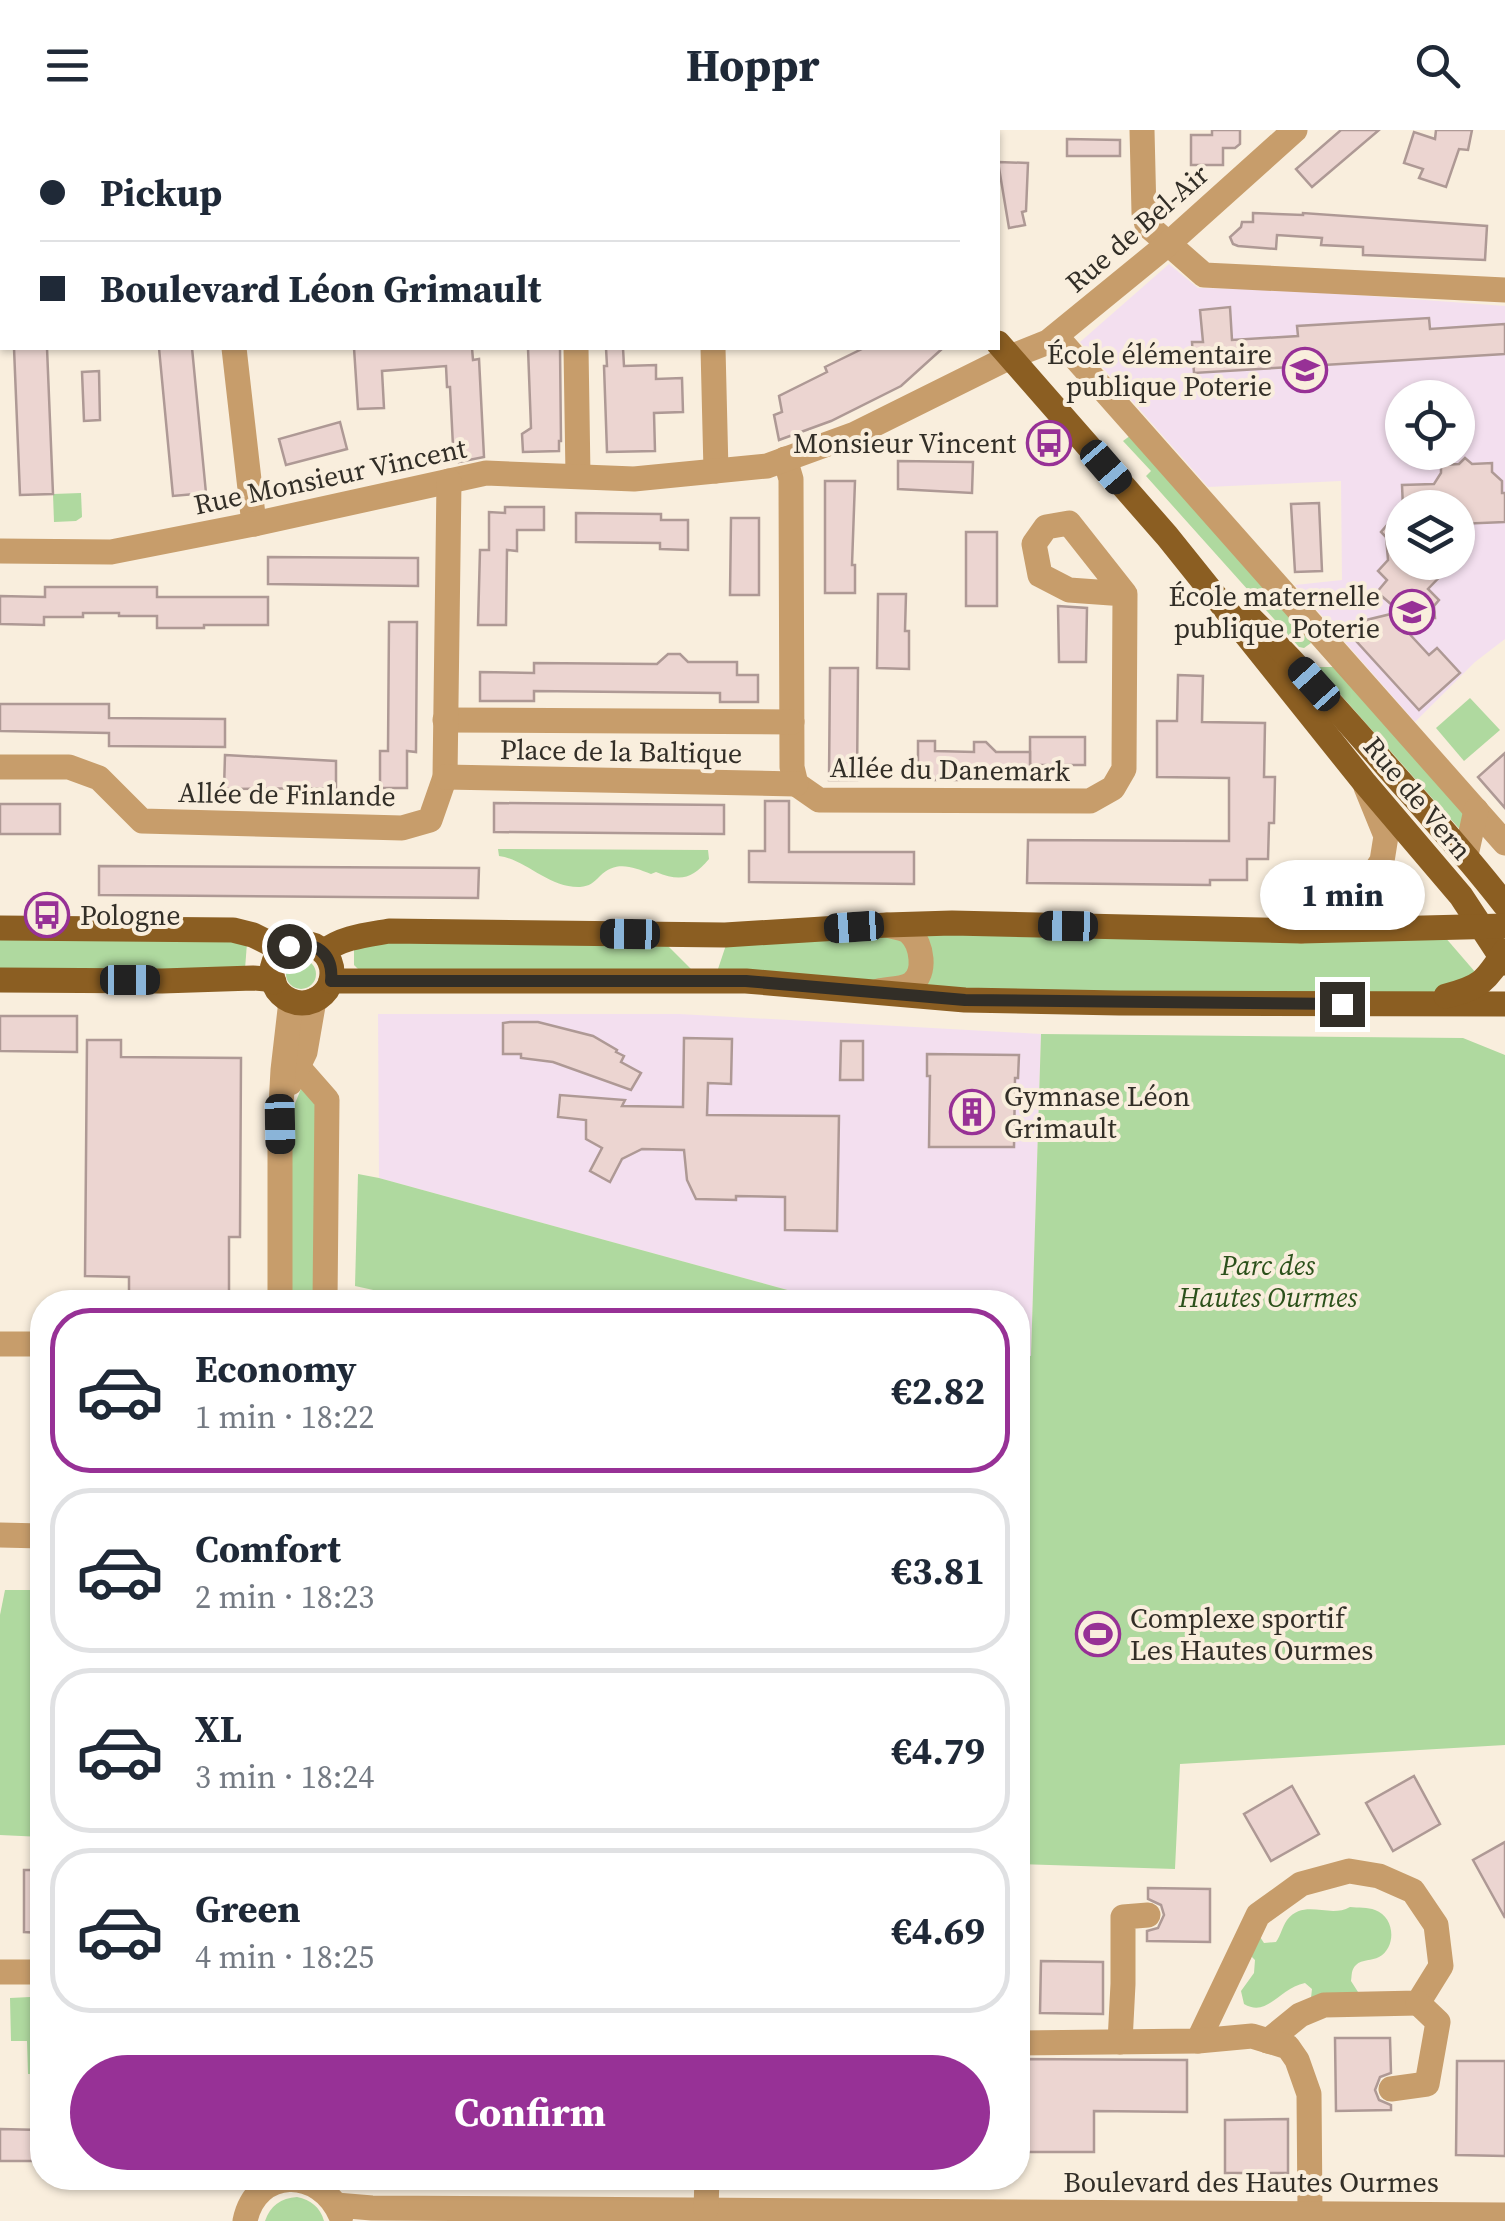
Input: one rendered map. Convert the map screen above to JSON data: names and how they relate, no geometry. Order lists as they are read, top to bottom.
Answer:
{
  "streets": {
    "main road": ["Rue de Vern"],
    "street": [
      "Rue de Bel-Air",
      "Rue Monsieur Vincent",
      "Place de la Baltique",
      "Allée du Danemark",
      "Allée de Finlande",
      "Boulevard des Hautes Ourmes"
    ]
  },
  "crossings": [
    ["Rue de Bel-Air", "Rue Monsieur Vincent"],
    ["Rue de Bel-Air", "Rue de Vern"],
    ["Rue Monsieur Vincent", "Allée du Danemark"],
    ["Rue Monsieur Vincent", "Allée de Finlande"],
    ["Rue Monsieur Vincent", "Rue de Vern"],
    ["Place de la Baltique", "Allée du Danemark"],
    ["Place de la Baltique", "Allée de Finlande"]
  ],
  "parks": ["Parc des Hautes Ourmes"],
  "places": {
    "school or university": ["École élémentaire publique Poterie", "École maternelle publique Poterie"],
    "bus stop": ["Monsieur Vincent", "Pologne"],
    "building": ["Gymnase Léon Grimault"],
    "sports": ["Complexe sportif Les Hautes Ourmes"]
  },
  "page": {
    "header": "Hoppr",
    "banner": ["Pickup", "Boulevard Léon Grimault"],
    "bubble": "1 min",
    "list": [
      {
        "name": "Economy",
        "note": "1 min · 18:22",
        "value": "€2.82"
      },
      {
        "name": "Comfort",
        "note": "2 min · 18:23",
        "value": "€3.81"
      },
      {
        "name": "XL",
        "note": "3 min · 18:24",
        "value": "€4.79"
      },
      {
        "name": "Green",
        "note": "4 min · 18:25",
        "value": "€4.69"
      }
    ],
    "buttons": "Confirm"
  }
}
